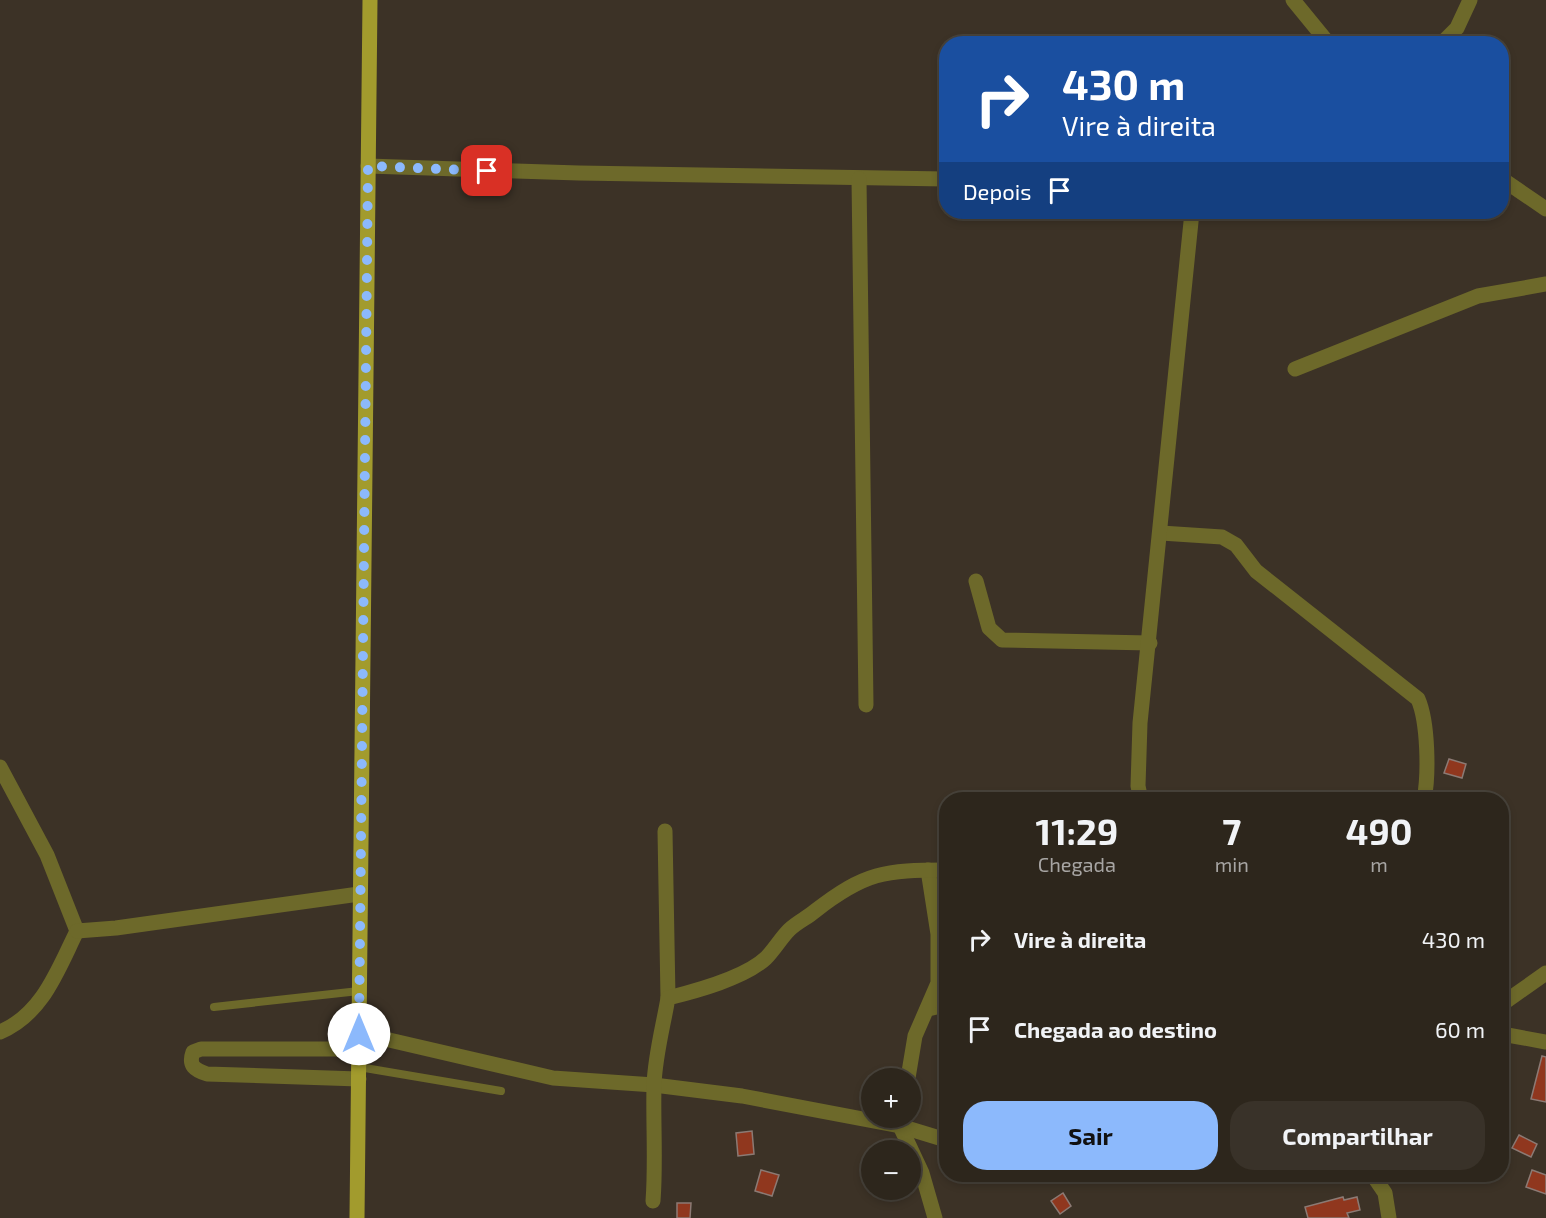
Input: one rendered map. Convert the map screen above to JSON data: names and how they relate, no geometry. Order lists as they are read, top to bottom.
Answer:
{
  "page": {
    "turn": ["430 m", "Vire à direita"],
    "then": "Depois",
    "eta": [
      "11:29",
      "Chegada",
      "7",
      "min",
      "490",
      "m"
    ],
    "list": [
      {
        "name": "Vire à direita",
        "value": "430 m"
      },
      {
        "name": "Chegada ao destino",
        "value": "60 m"
      }
    ],
    "map_buttons": ["+", "−"],
    "buttons": ["Sair", "Compartilhar"]
  }
}
